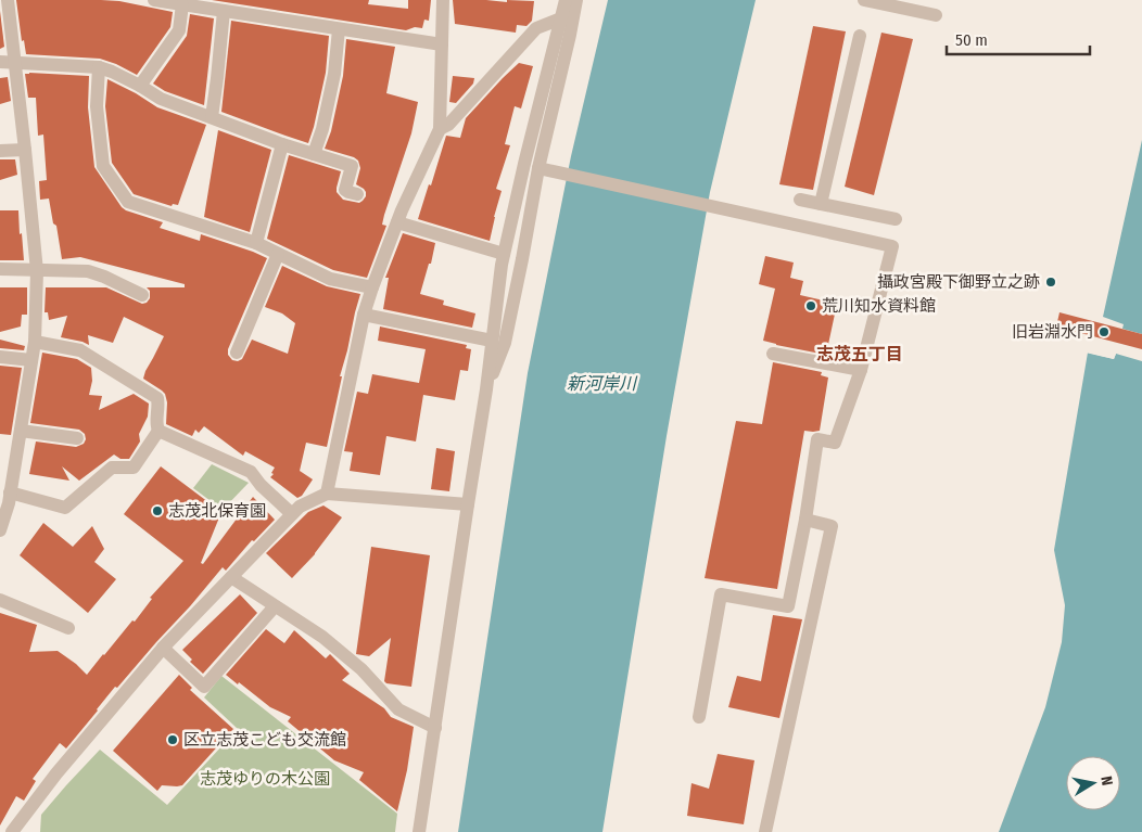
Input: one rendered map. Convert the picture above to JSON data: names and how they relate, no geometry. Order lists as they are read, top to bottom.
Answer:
{
  "districts": ["志茂五丁目"],
  "water": ["新河岸川"],
  "parks": ["志茂ゆりの木公園"],
  "places": [
    "攝政宮殿下御野立之跡",
    "荒川知水資料館",
    "旧岩淵水門",
    "志茂北保育園",
    "区立志茂こども交流館"
  ],
  "scale_bar": "50 m",
  "north": "right"
}
